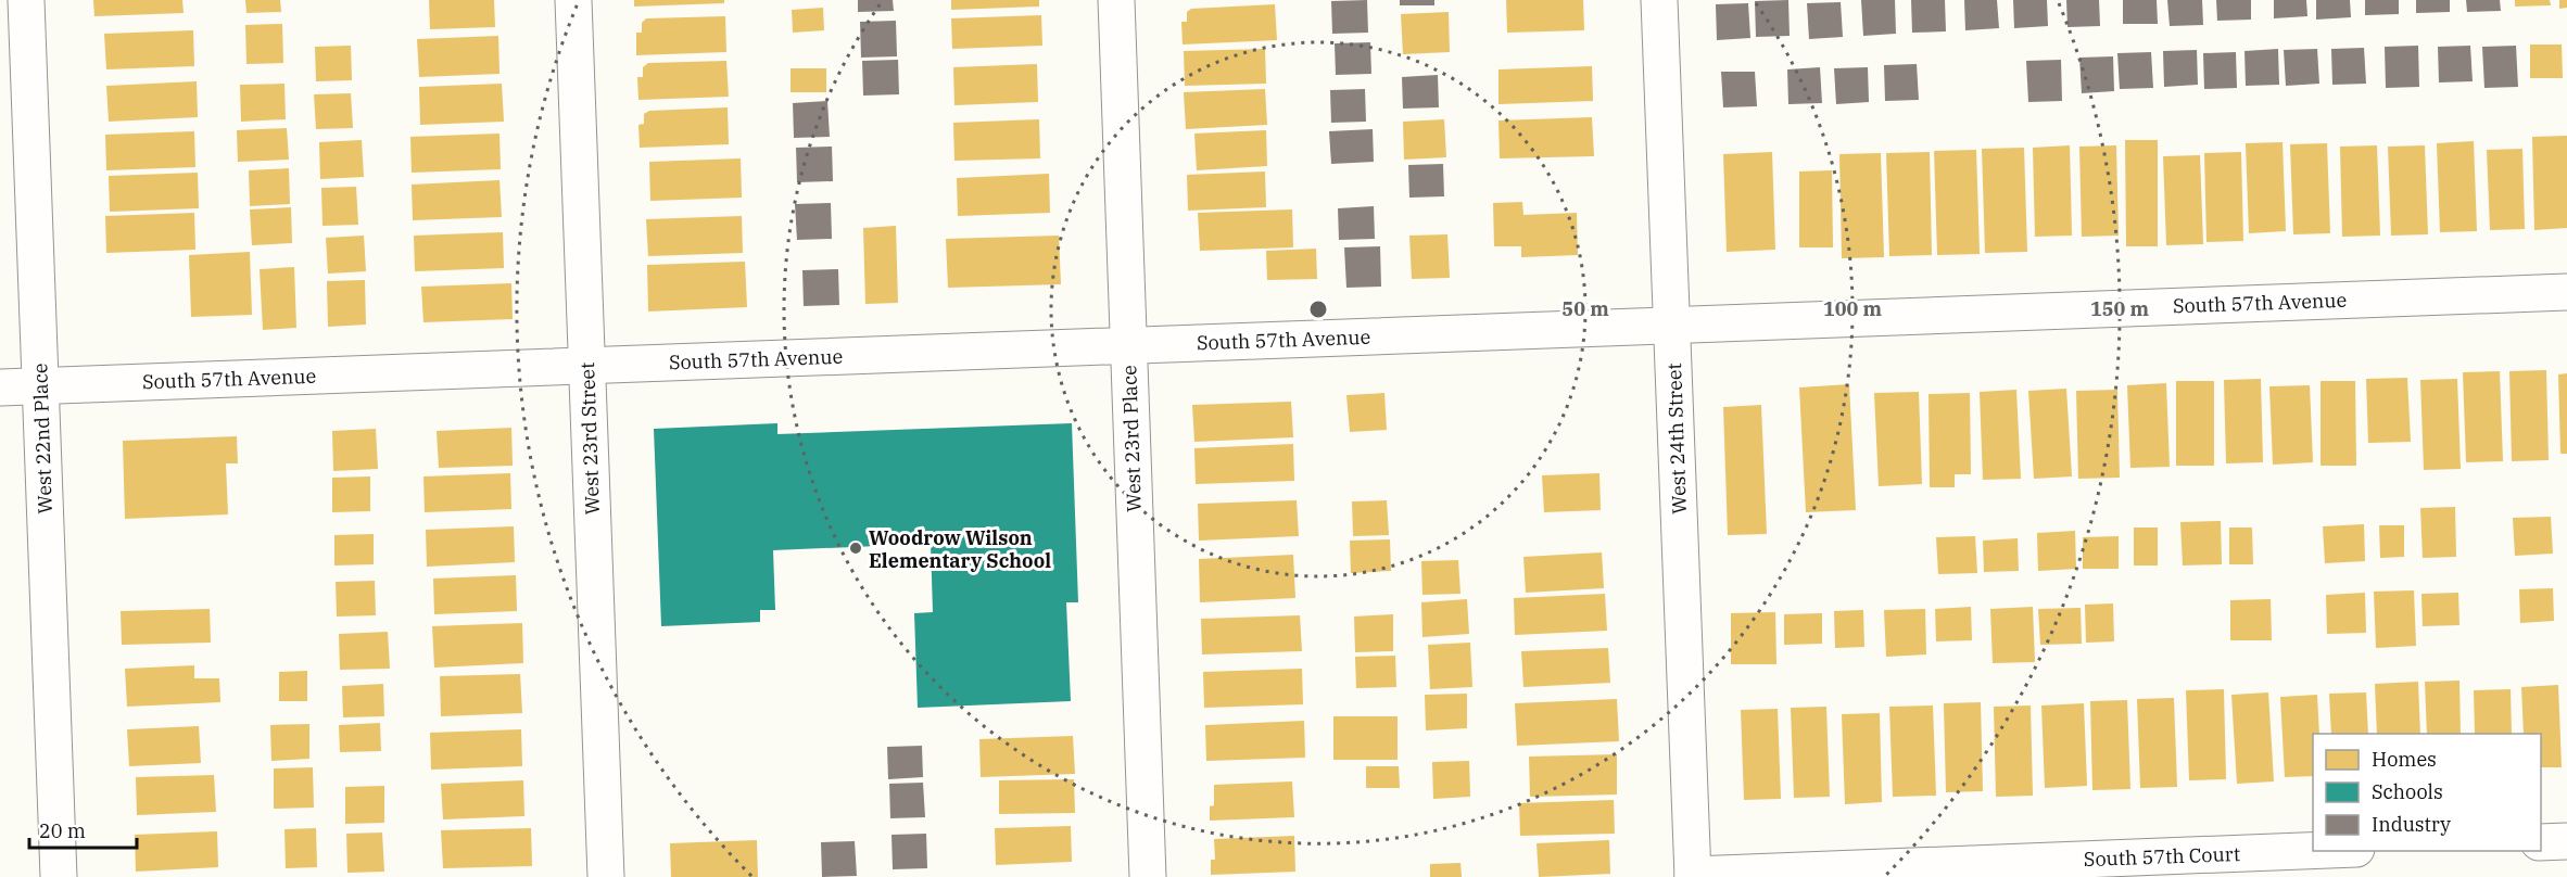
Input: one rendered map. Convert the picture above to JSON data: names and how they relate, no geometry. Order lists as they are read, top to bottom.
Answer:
{
  "streets": {
    "street": [
      "South 57th Avenue",
      "West 22nd Place",
      "West 23rd Street",
      "West 23rd Place",
      "West 24th Street",
      "South 57th Court"
    ]
  },
  "crossings": [
    ["South 57th Avenue", "West 22nd Place"],
    ["South 57th Avenue", "West 23rd Street"],
    ["South 57th Avenue", "West 23rd Place"],
    ["South 57th Avenue", "West 24th Street"],
    ["West 24th Street", "South 57th Court"]
  ],
  "places": ["Woodrow Wilson Elementary School"],
  "legend": ["Homes", "Schools", "Industry"],
  "scale_bar": "20 m",
  "rings": ["50 m", "100 m", "150 m"]
}
